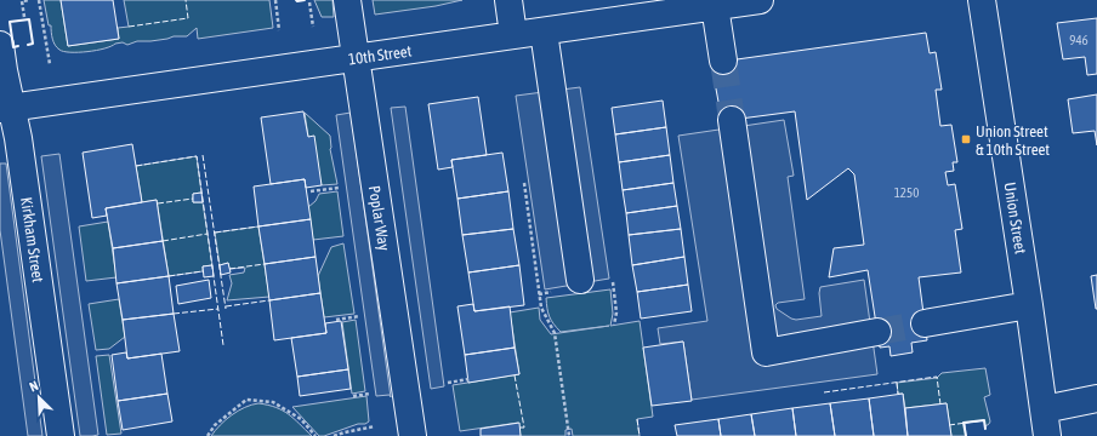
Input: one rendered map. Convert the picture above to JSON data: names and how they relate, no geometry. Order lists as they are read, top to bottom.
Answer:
{
  "streets": {
    "street": [
      "10th Street",
      "Poplar Way",
      "Union Street",
      "Kirkham Street"
    ]
  },
  "crossings": [
    ["10th Street", "Poplar Way"],
    ["10th Street", "Kirkham Street"]
  ],
  "places": {
    "transit": ["Union Street & 10th Street"]
  },
  "house_numbers": ["946", "1250"],
  "north": "top left"
}
